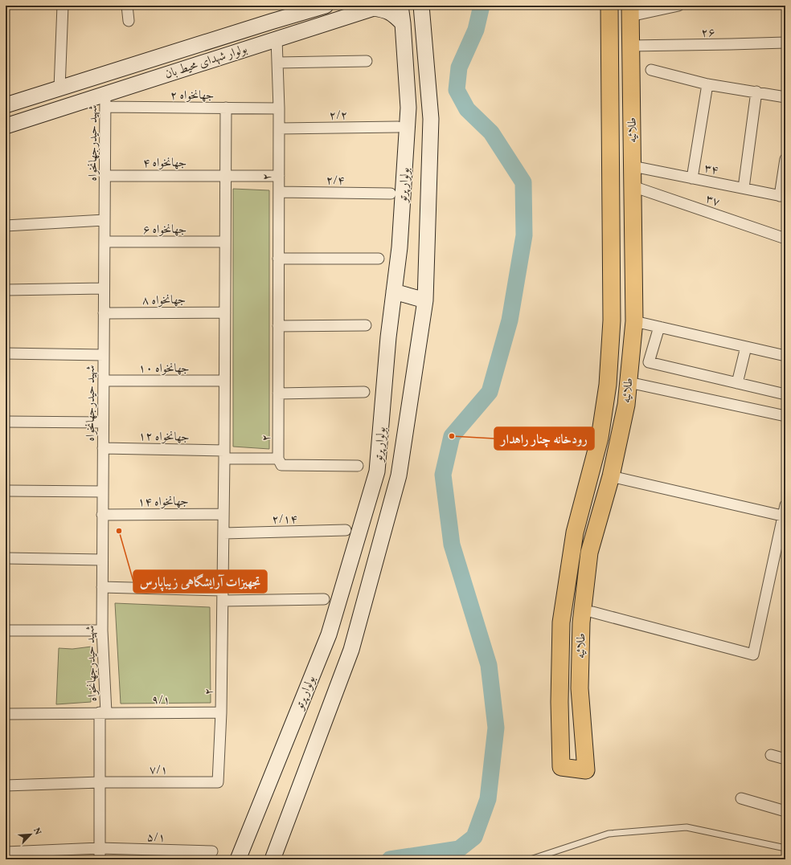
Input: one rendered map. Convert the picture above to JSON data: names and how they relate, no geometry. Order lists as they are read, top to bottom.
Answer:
{
  "streets": {
    "main road": ["بولوار شهدای محیط بان", "طلائیه", "بولوار پرتو"],
    "street": [
      "۲۶",
      "جهانخواه ۲",
      "۲/۲",
      "شهید حیدرجهانخواه",
      "جهانخواه ۴",
      "۳۴",
      "۲",
      "۲/۴",
      "۳۷",
      "جهانخواه ۶",
      "جهانخواه ۸",
      "جهانخواه ۱۰",
      "جهانخواه ۱۲",
      "جهانخواه ۱۴",
      "۲/۱۴",
      "۹/۱",
      "۷/۱",
      "۵/۱"
    ]
  },
  "crossings": [
    ["۲۶", "طلائیه"],
    ["بولوار شهدای محیط بان", "جهانخواه ۲"],
    ["بولوار شهدای محیط بان", "شهید حیدرجهانخواه"],
    ["بولوار شهدای محیط بان", "۲"],
    ["بولوار شهدای محیط بان", "بولوار پرتو"],
    ["جهانخواه ۲", "شهید حیدرجهانخواه"],
    ["جهانخواه ۲", "۲"],
    ["۲/۲", "۲"],
    ["طلائیه", "۳۴"],
    ["طلائیه", "۳۷"],
    ["شهید حیدرجهانخواه", "جهانخواه ۴"],
    ["شهید حیدرجهانخواه", "جهانخواه ۶"],
    ["شهید حیدرجهانخواه", "جهانخواه ۸"],
    ["شهید حیدرجهانخواه", "جهانخواه ۱۰"],
    ["شهید حیدرجهانخواه", "جهانخواه ۱۲"],
    ["شهید حیدرجهانخواه", "جهانخواه ۱۴"],
    ["شهید حیدرجهانخواه", "۹/۱"],
    ["شهید حیدرجهانخواه", "۷/۱"],
    ["شهید حیدرجهانخواه", "۵/۱"],
    ["جهانخواه ۴", "۲"],
    ["۲", "۲/۴"],
    ["۲", "جهانخواه ۱۲"],
    ["۲", "جهانخواه ۱۴"],
    ["۲", "۲/۱۴"],
    ["۲", "۹/۱"],
    ["۲", "۷/۱"]
  ],
  "places": ["رودخانه چنار راهدار", "تجهیزات آرایشگاهی زیباپارس"],
  "north": "top right"
}
